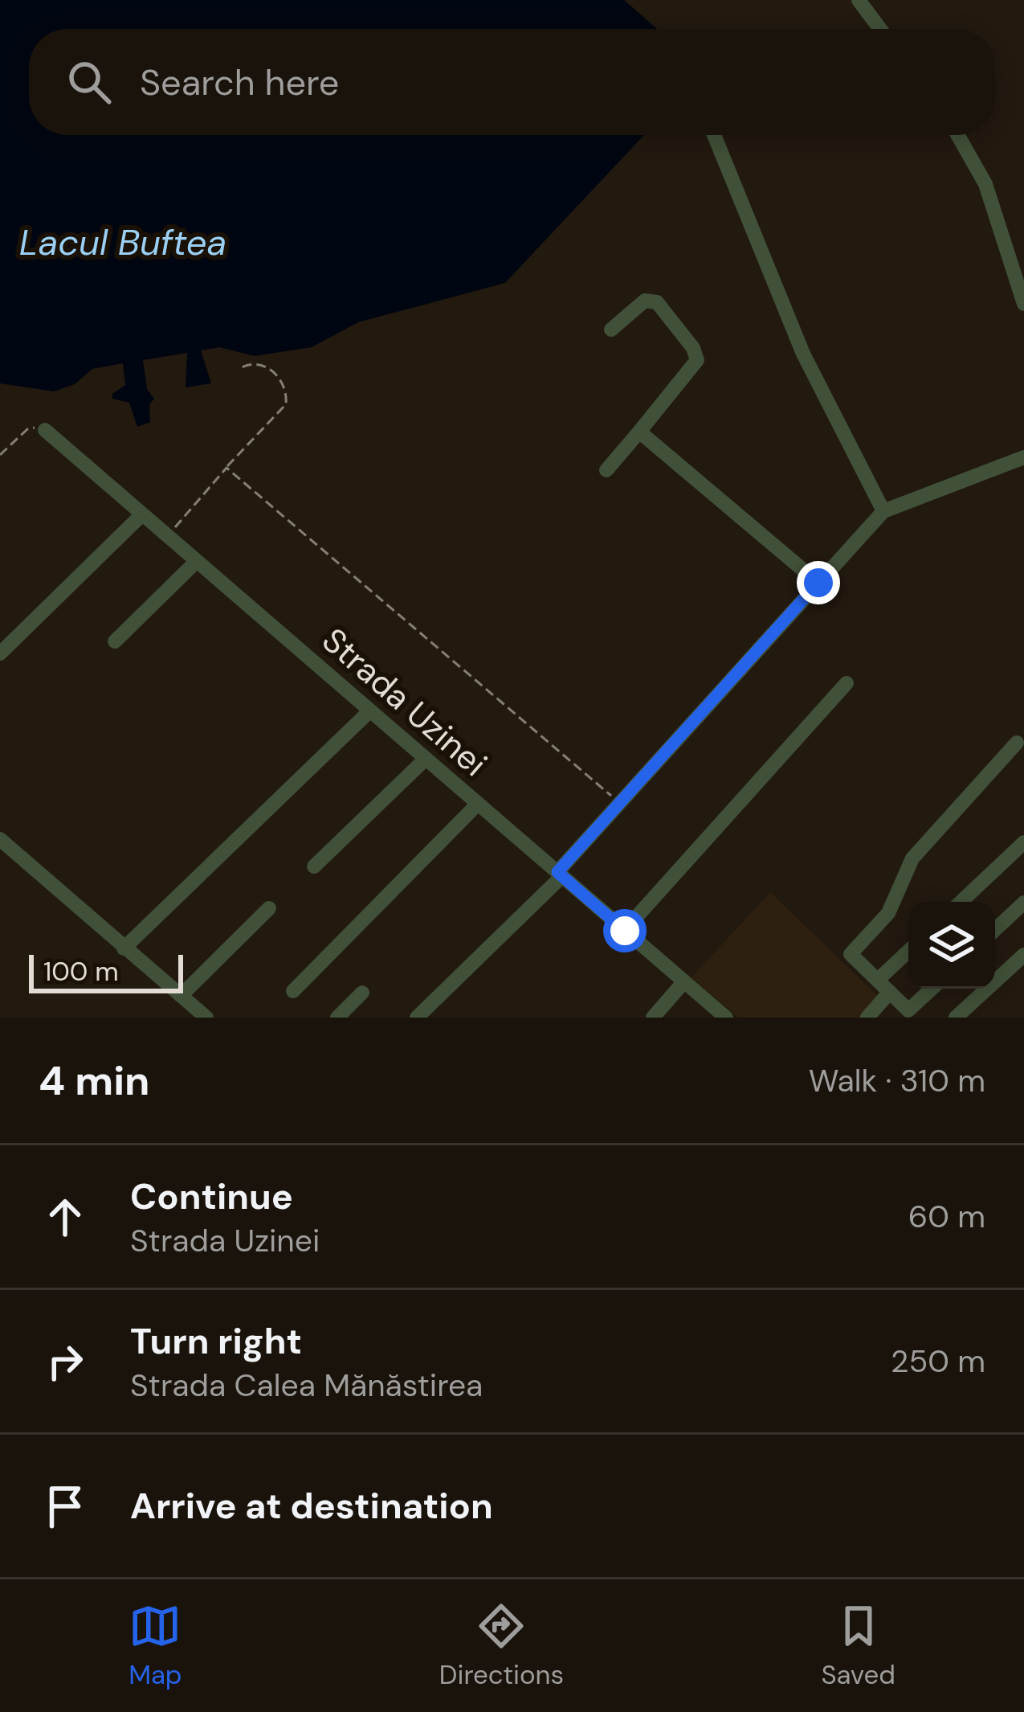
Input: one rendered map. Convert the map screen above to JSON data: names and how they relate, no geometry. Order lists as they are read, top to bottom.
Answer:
{
  "streets": {
    "street": ["Strada Uzinei"]
  },
  "water": ["Lacul Buftea"],
  "scale_bar": "100 m",
  "page": {
    "search": "Search here",
    "scale": "100 m",
    "heading": ["4 min", "Walk · 310 m"],
    "list": [
      ["Continue", "Strada Uzinei", "60 m"],
      ["Turn right", "Strada Calea Mănăstirea", "250 m"],
      "Arrive at destination"
    ],
    "nav": ["Map", "Directions", "Saved"]
  }
}
